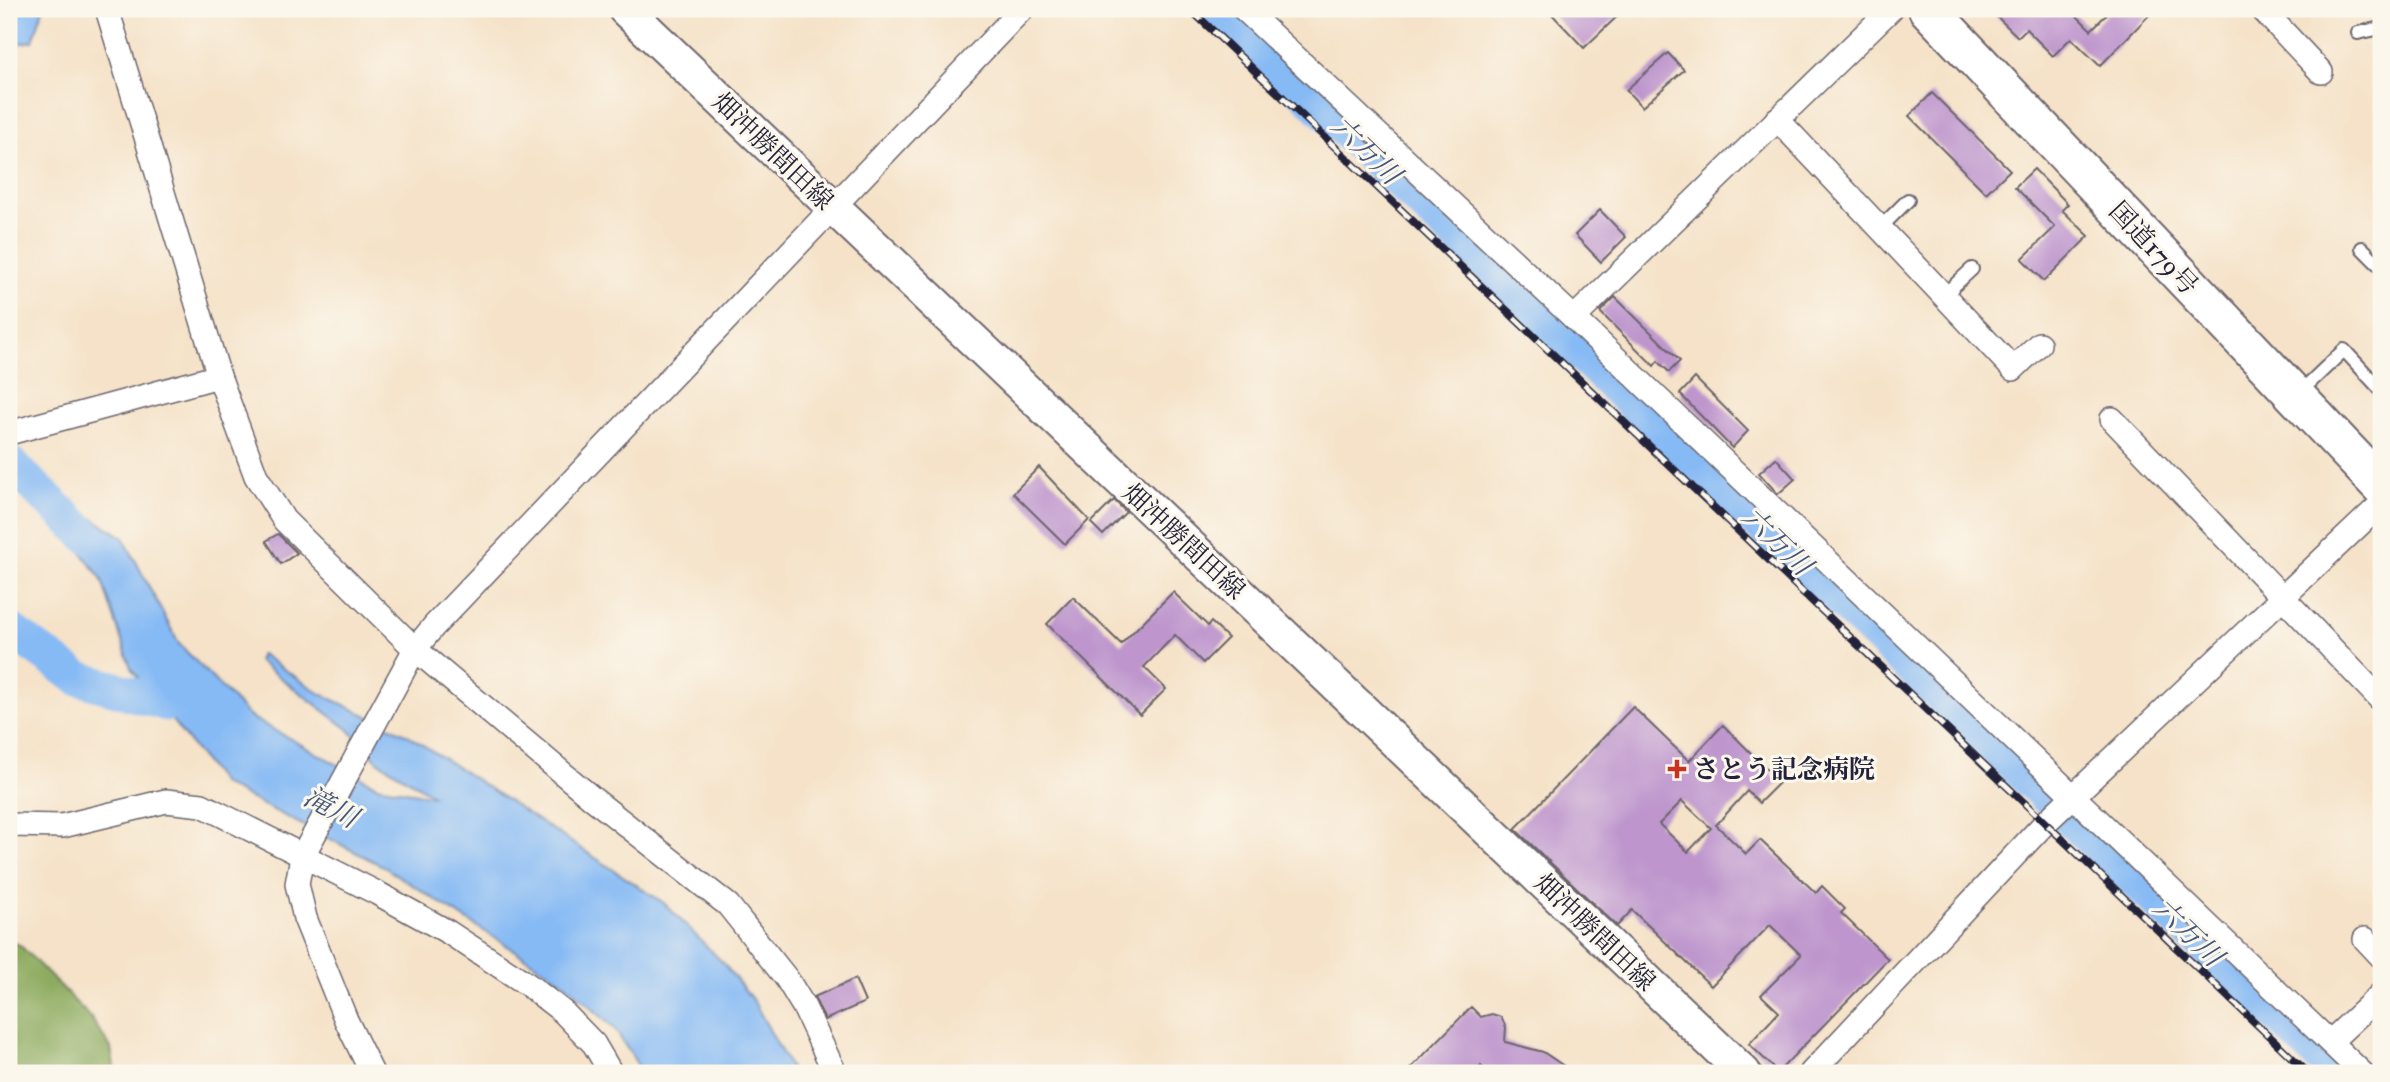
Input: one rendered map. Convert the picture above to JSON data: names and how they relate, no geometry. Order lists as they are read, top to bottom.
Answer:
{
  "streets": {
    "highway": ["国道179号"],
    "main road": ["畑沖勝間田線"]
  },
  "water": ["六万川", "滝川"],
  "places": {
    "health": ["さとう記念病院"]
  }
}
